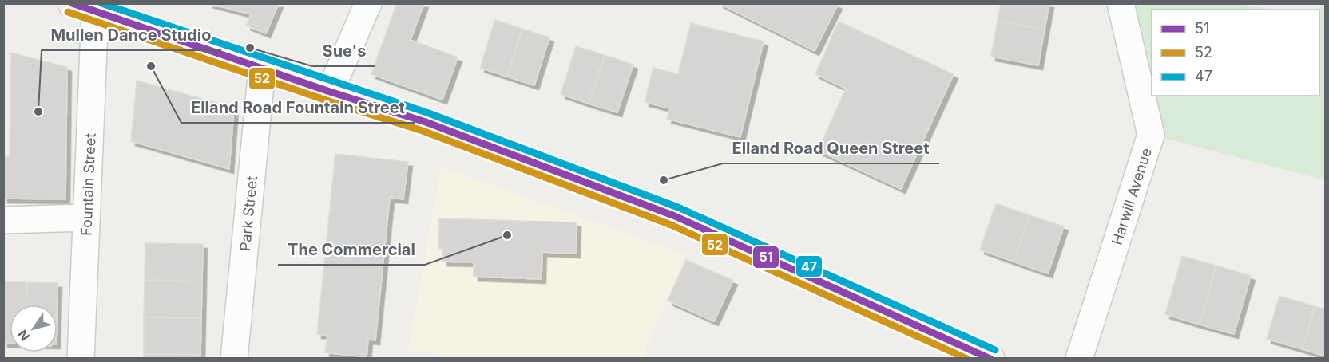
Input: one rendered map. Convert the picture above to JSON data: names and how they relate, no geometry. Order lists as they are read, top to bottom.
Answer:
{
  "streets": {
    "street": ["Fountain Street", "Harwill Avenue", "Park Street"]
  },
  "places": [
    "Sue's",
    "Elland Road Fountain Street",
    "Mullen Dance Studio",
    "Elland Road Queen Street",
    "The Commercial"
  ],
  "lines": ["transit line 51", "transit line 47", "transit line 52"],
  "legend": ["51", "52", "47"],
  "north": "bottom left"
}
